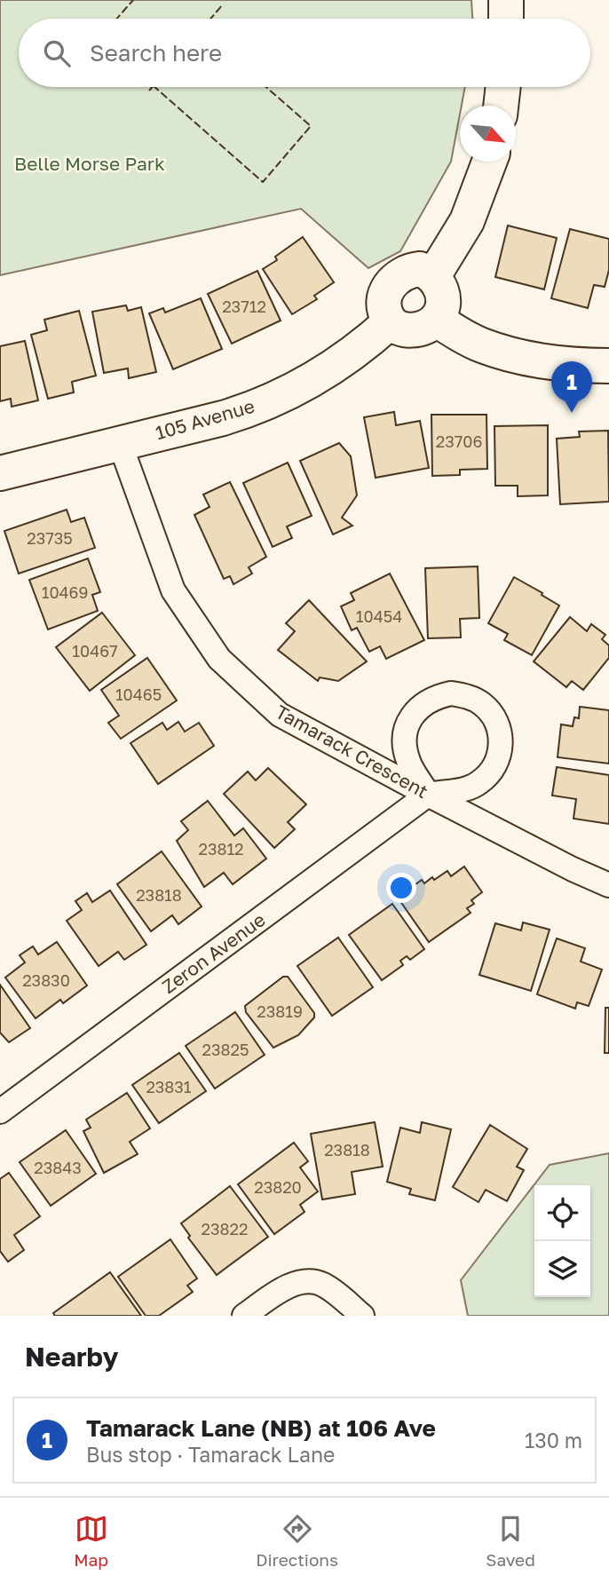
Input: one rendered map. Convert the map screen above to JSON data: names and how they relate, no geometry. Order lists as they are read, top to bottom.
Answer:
{
  "streets": {
    "street": ["105 Avenue", "Tamarack Crescent", "Zeron Avenue"]
  },
  "crossings": [
    ["105 Avenue", "Tamarack Crescent"],
    ["Tamarack Crescent", "Zeron Avenue"]
  ],
  "parks": ["Belle Morse Park"],
  "house_numbers": [
    "23712",
    "23706",
    "23735",
    "10469",
    "10454",
    "10467",
    "10465",
    "23812",
    "23818",
    "23830",
    "23819",
    "23825",
    "23831",
    "23818",
    "23843",
    "23820",
    "23822"
  ],
  "north": "bottom right",
  "page": {
    "search": "Search here",
    "pins": "1",
    "heading": "Nearby",
    "list": [
      {
        "mark": "1",
        "name": "Tamarack Lane (NB) at 106 Ave",
        "note": "Bus stop · Tamarack Lane",
        "value": "130 m"
      }
    ],
    "nav": ["Map", "Directions", "Saved"]
  }
}
